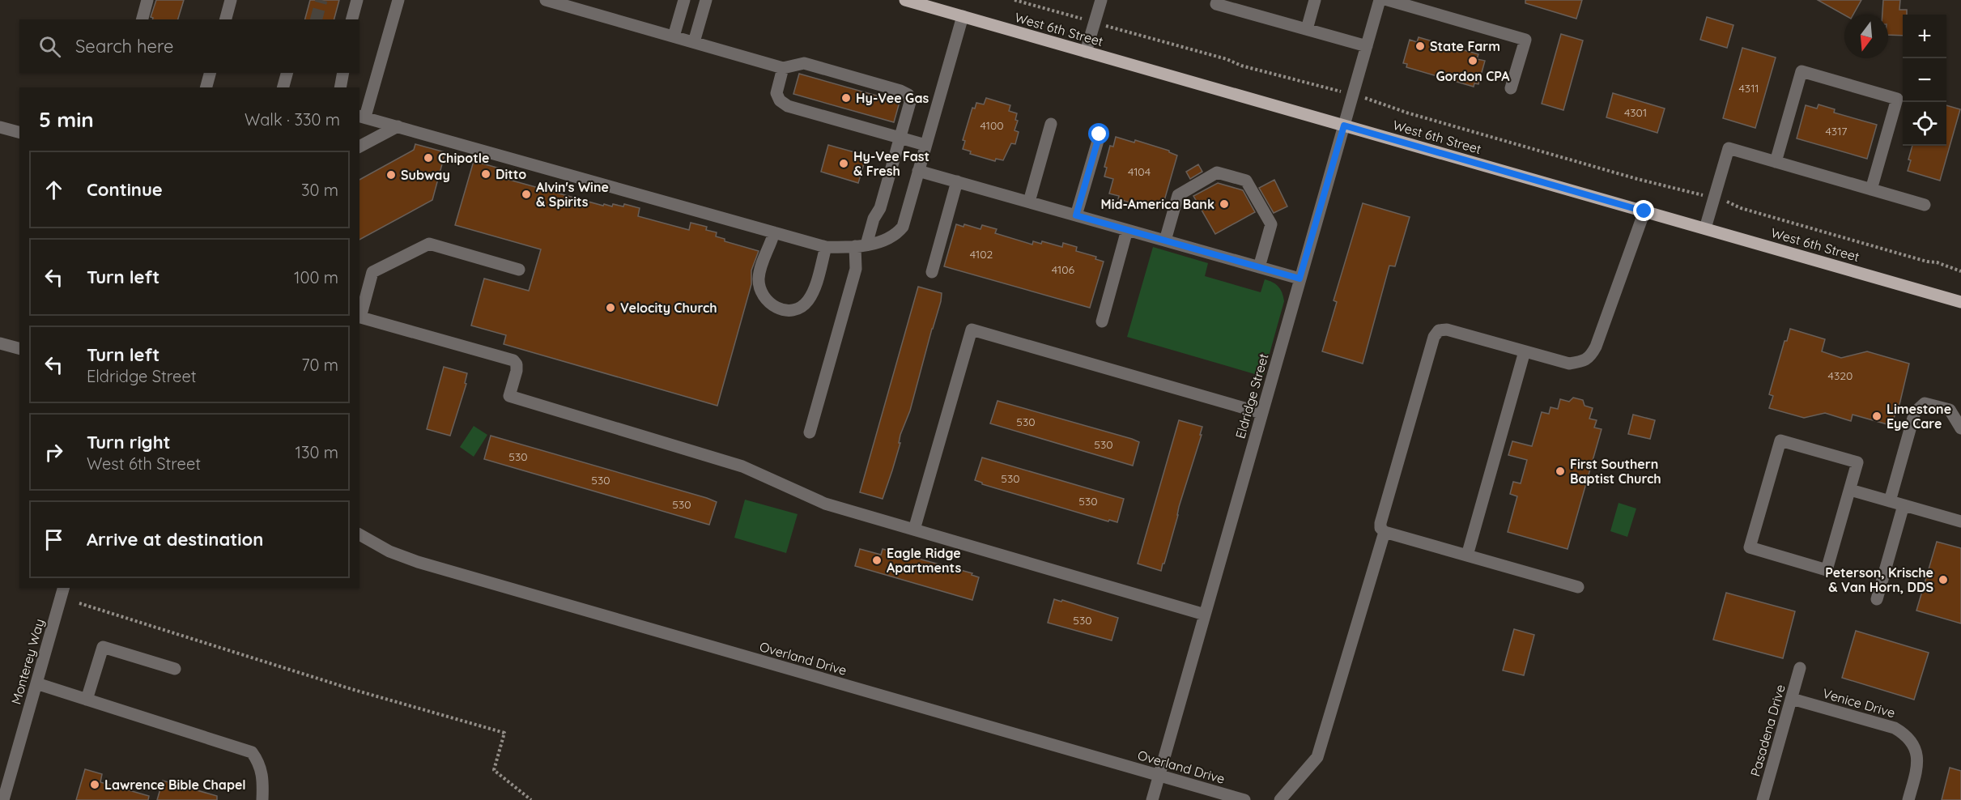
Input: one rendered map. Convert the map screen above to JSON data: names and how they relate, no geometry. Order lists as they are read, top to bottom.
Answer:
{
  "streets": {
    "main road": ["West 6th Street"],
    "street": [
      "Eldridge Street",
      "Overland Drive",
      "Monterey Way",
      "Venice Drive",
      "Pasadena Drive"
    ]
  },
  "crossings": [
    ["West 6th Street", "Eldridge Street"],
    ["Eldridge Street", "Overland Drive"],
    ["Venice Drive", "Pasadena Drive"]
  ],
  "places": [
    "State Farm",
    "Gordon CPA",
    "Hy-Vee Gas",
    "Chipotle",
    "Hy-Vee Fast & Fresh",
    "Ditto",
    "Subway",
    "Alvin's Wine & Spirits",
    "Mid-America Bank",
    "Velocity Church",
    "Limestone Eye Care",
    "First Southern Baptist Church",
    "Eagle Ridge Apartments",
    "Peterson, Krische & Van Horn, DDS",
    "Lawrence Bible Chapel"
  ],
  "house_numbers": [
    "4311",
    "4301",
    "4100",
    "4317",
    "4104",
    "4102",
    "4106",
    "4320",
    "530",
    "530",
    "530",
    "530",
    "530",
    "530",
    "530",
    "530"
  ],
  "north": "bottom",
  "page": {
    "map_buttons": ["+", "−"],
    "search": "Search here",
    "heading": ["5 min", "Walk · 330 m"],
    "list": [
      ["Continue", "30 m"],
      ["Turn left", "100 m"],
      ["Turn left", "Eldridge Street", "70 m"],
      ["Turn right", "West 6th Street", "130 m"],
      "Arrive at destination"
    ]
  }
}
